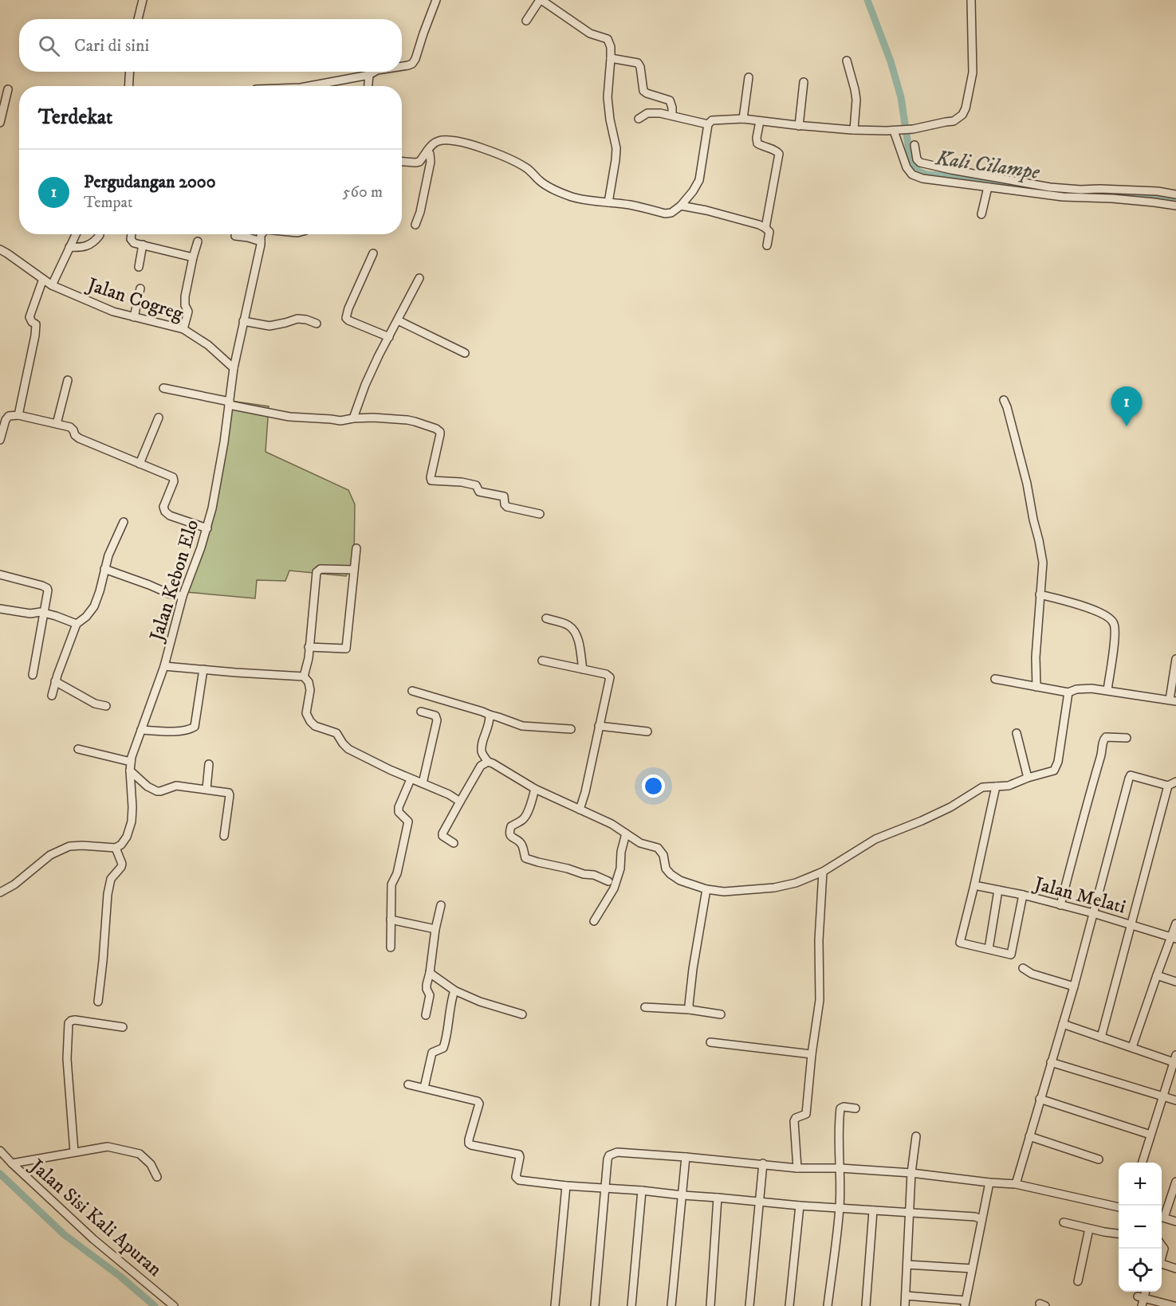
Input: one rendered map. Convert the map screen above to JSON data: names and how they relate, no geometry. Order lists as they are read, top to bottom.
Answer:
{
  "streets": {
    "street": [
      "Jalan Cogreg",
      "Jalan Kebon Elo",
      "Jalan Melati",
      "Jalan Sisi Kali Apuran"
    ]
  },
  "crossings": [
    ["Jalan Cogreg", "Jalan Kebon Elo"]
  ],
  "water": ["Kali Cilampe"],
  "page": {
    "search": "Cari di sini",
    "heading": "Terdekat",
    "list": [
      {
        "mark": "1",
        "name": "Pergudangan 2000",
        "note": "Tempat",
        "value": "560 m"
      }
    ],
    "pins": "1",
    "map_buttons": ["+", "−"]
  }
}
